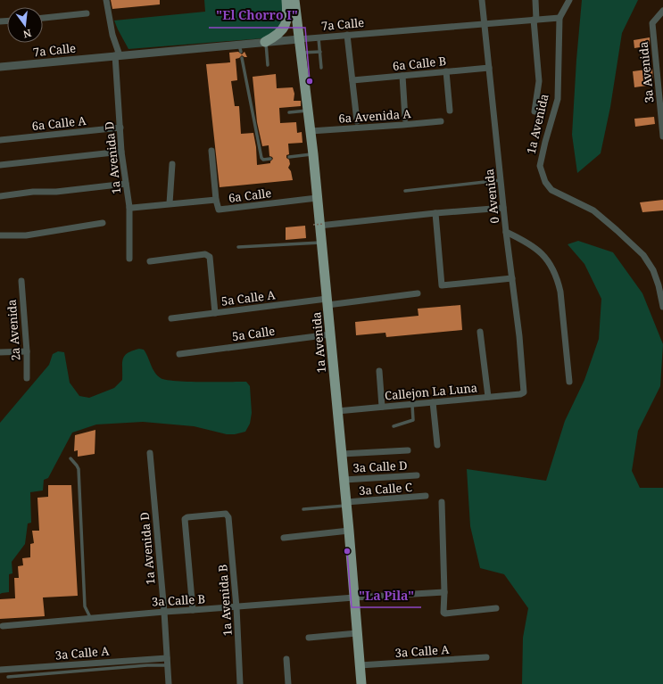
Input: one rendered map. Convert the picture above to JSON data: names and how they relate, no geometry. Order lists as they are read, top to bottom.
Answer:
{
  "streets": {
    "main road": ["1a Avenida"],
    "street": [
      "7a Calle",
      "6a Calle B",
      "3a Avenida",
      "6a Avenida A",
      "6a Calle A",
      "1a Avenida D",
      "6a Calle",
      "0 Avenida",
      "5a Calle A",
      "2a Avenida",
      "5a Calle",
      "Callejon La Luna",
      "3a Calle D",
      "3a Calle C",
      "3a Calle B",
      "1a Avenida B",
      "3a Calle A"
    ]
  },
  "crossings": [
    ["7a Calle", "1a Avenida"],
    ["7a Calle", "1a Avenida D"],
    ["7a Calle", "0 Avenida"],
    ["6a Calle B", "0 Avenida"],
    ["6a Avenida A", "1a Avenida"],
    ["6a Calle A", "1a Avenida D"],
    ["1a Avenida", "6a Calle"],
    ["1a Avenida", "5a Calle A"],
    ["1a Avenida", "5a Calle"],
    ["1a Avenida", "Callejon La Luna"],
    ["1a Avenida", "3a Calle D"],
    ["1a Avenida", "3a Calle C"],
    ["1a Avenida", "3a Calle B"],
    ["1a Avenida", "3a Calle A"],
    ["1a Avenida D", "6a Calle"],
    ["1a Avenida D", "3a Calle B"],
    ["1a Avenida D", "3a Calle A"],
    ["0 Avenida", "Callejon La Luna"],
    ["3a Calle B", "1a Avenida B"]
  ],
  "places": ["\"El Chorro I\"", "\"La Pila\""],
  "north": "bottom"
}
